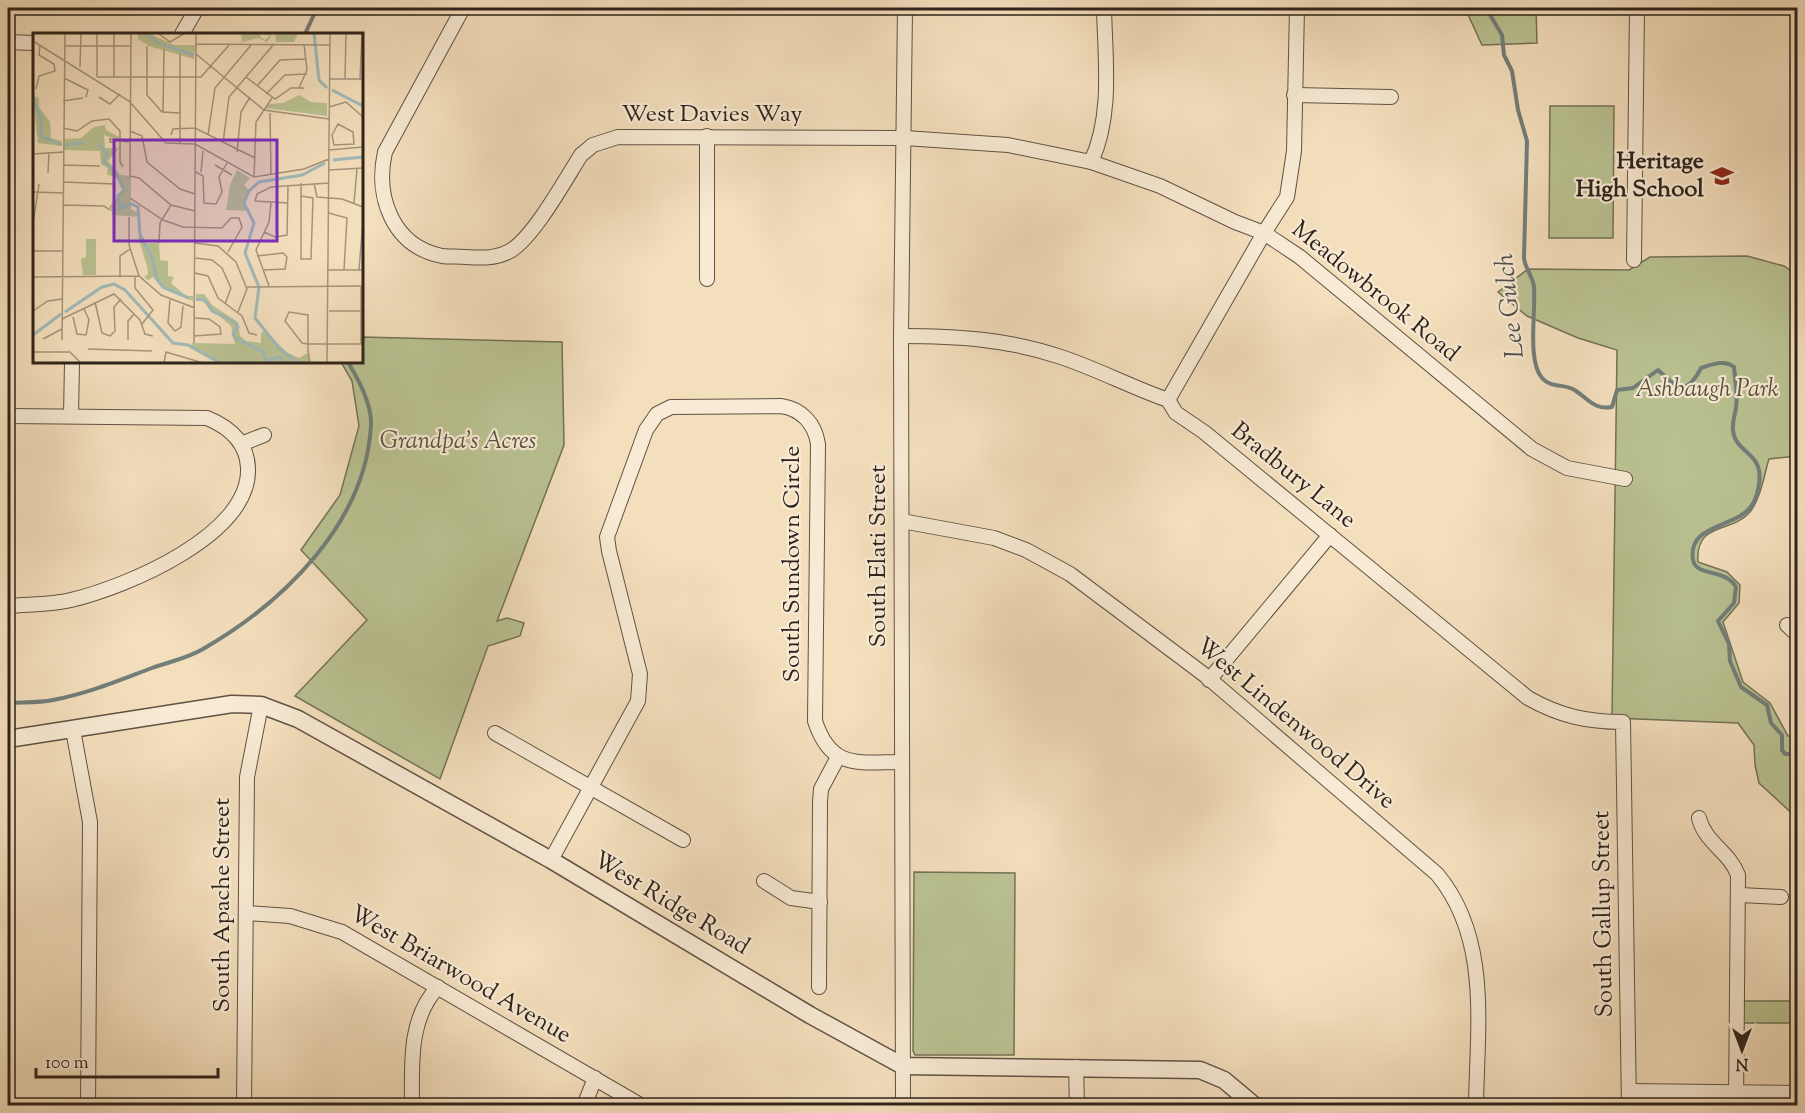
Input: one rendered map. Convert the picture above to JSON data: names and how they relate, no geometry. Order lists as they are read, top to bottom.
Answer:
{
  "streets": {
    "street": [
      "West Davies Way",
      "Meadowbrook Road",
      "Bradbury Lane",
      "South Elati Street",
      "South Sundown Circle",
      "West Lindenwood Drive",
      "West Ridge Road",
      "South Apache Street",
      "South Gallup Street",
      "West Briarwood Avenue"
    ]
  },
  "crossings": [
    ["West Davies Way", "Meadowbrook Road"],
    ["West Davies Way", "South Elati Street"],
    ["Meadowbrook Road", "South Elati Street"],
    ["Bradbury Lane", "South Elati Street"],
    ["Bradbury Lane", "South Gallup Street"],
    ["South Elati Street", "West Lindenwood Drive"],
    ["South Elati Street", "West Ridge Road"],
    ["South Sundown Circle", "West Ridge Road"],
    ["West Ridge Road", "South Apache Street"],
    ["South Apache Street", "West Briarwood Avenue"]
  ],
  "water": ["Lee Gulch"],
  "parks": ["Ashbaugh Park", "Grandpa's Acres"],
  "places": {
    "school or university": ["Heritage High School"]
  },
  "scale_bar": "100 m",
  "north": "bottom"
}
